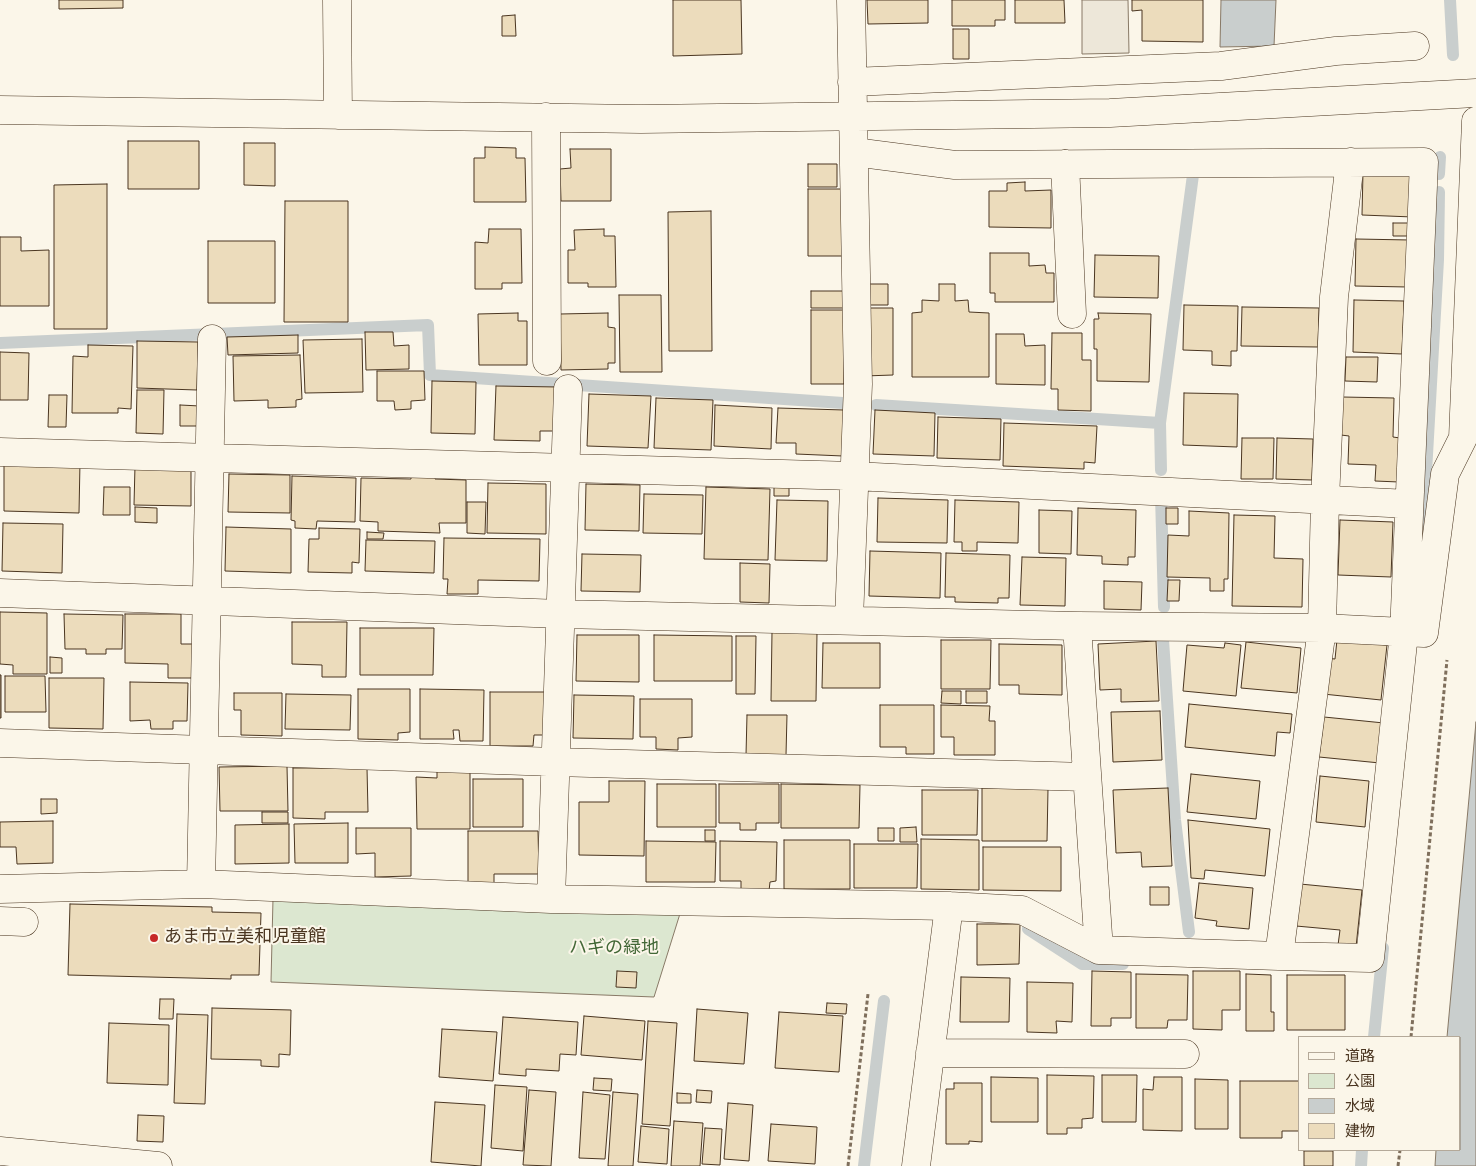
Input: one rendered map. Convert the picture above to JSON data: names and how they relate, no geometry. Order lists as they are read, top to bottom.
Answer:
{
  "parks": ["ハギの緑地"],
  "places": ["あま市立美和児童館"],
  "legend": [
    "道路",
    "公園",
    "水域",
    "建物"
  ]
}
